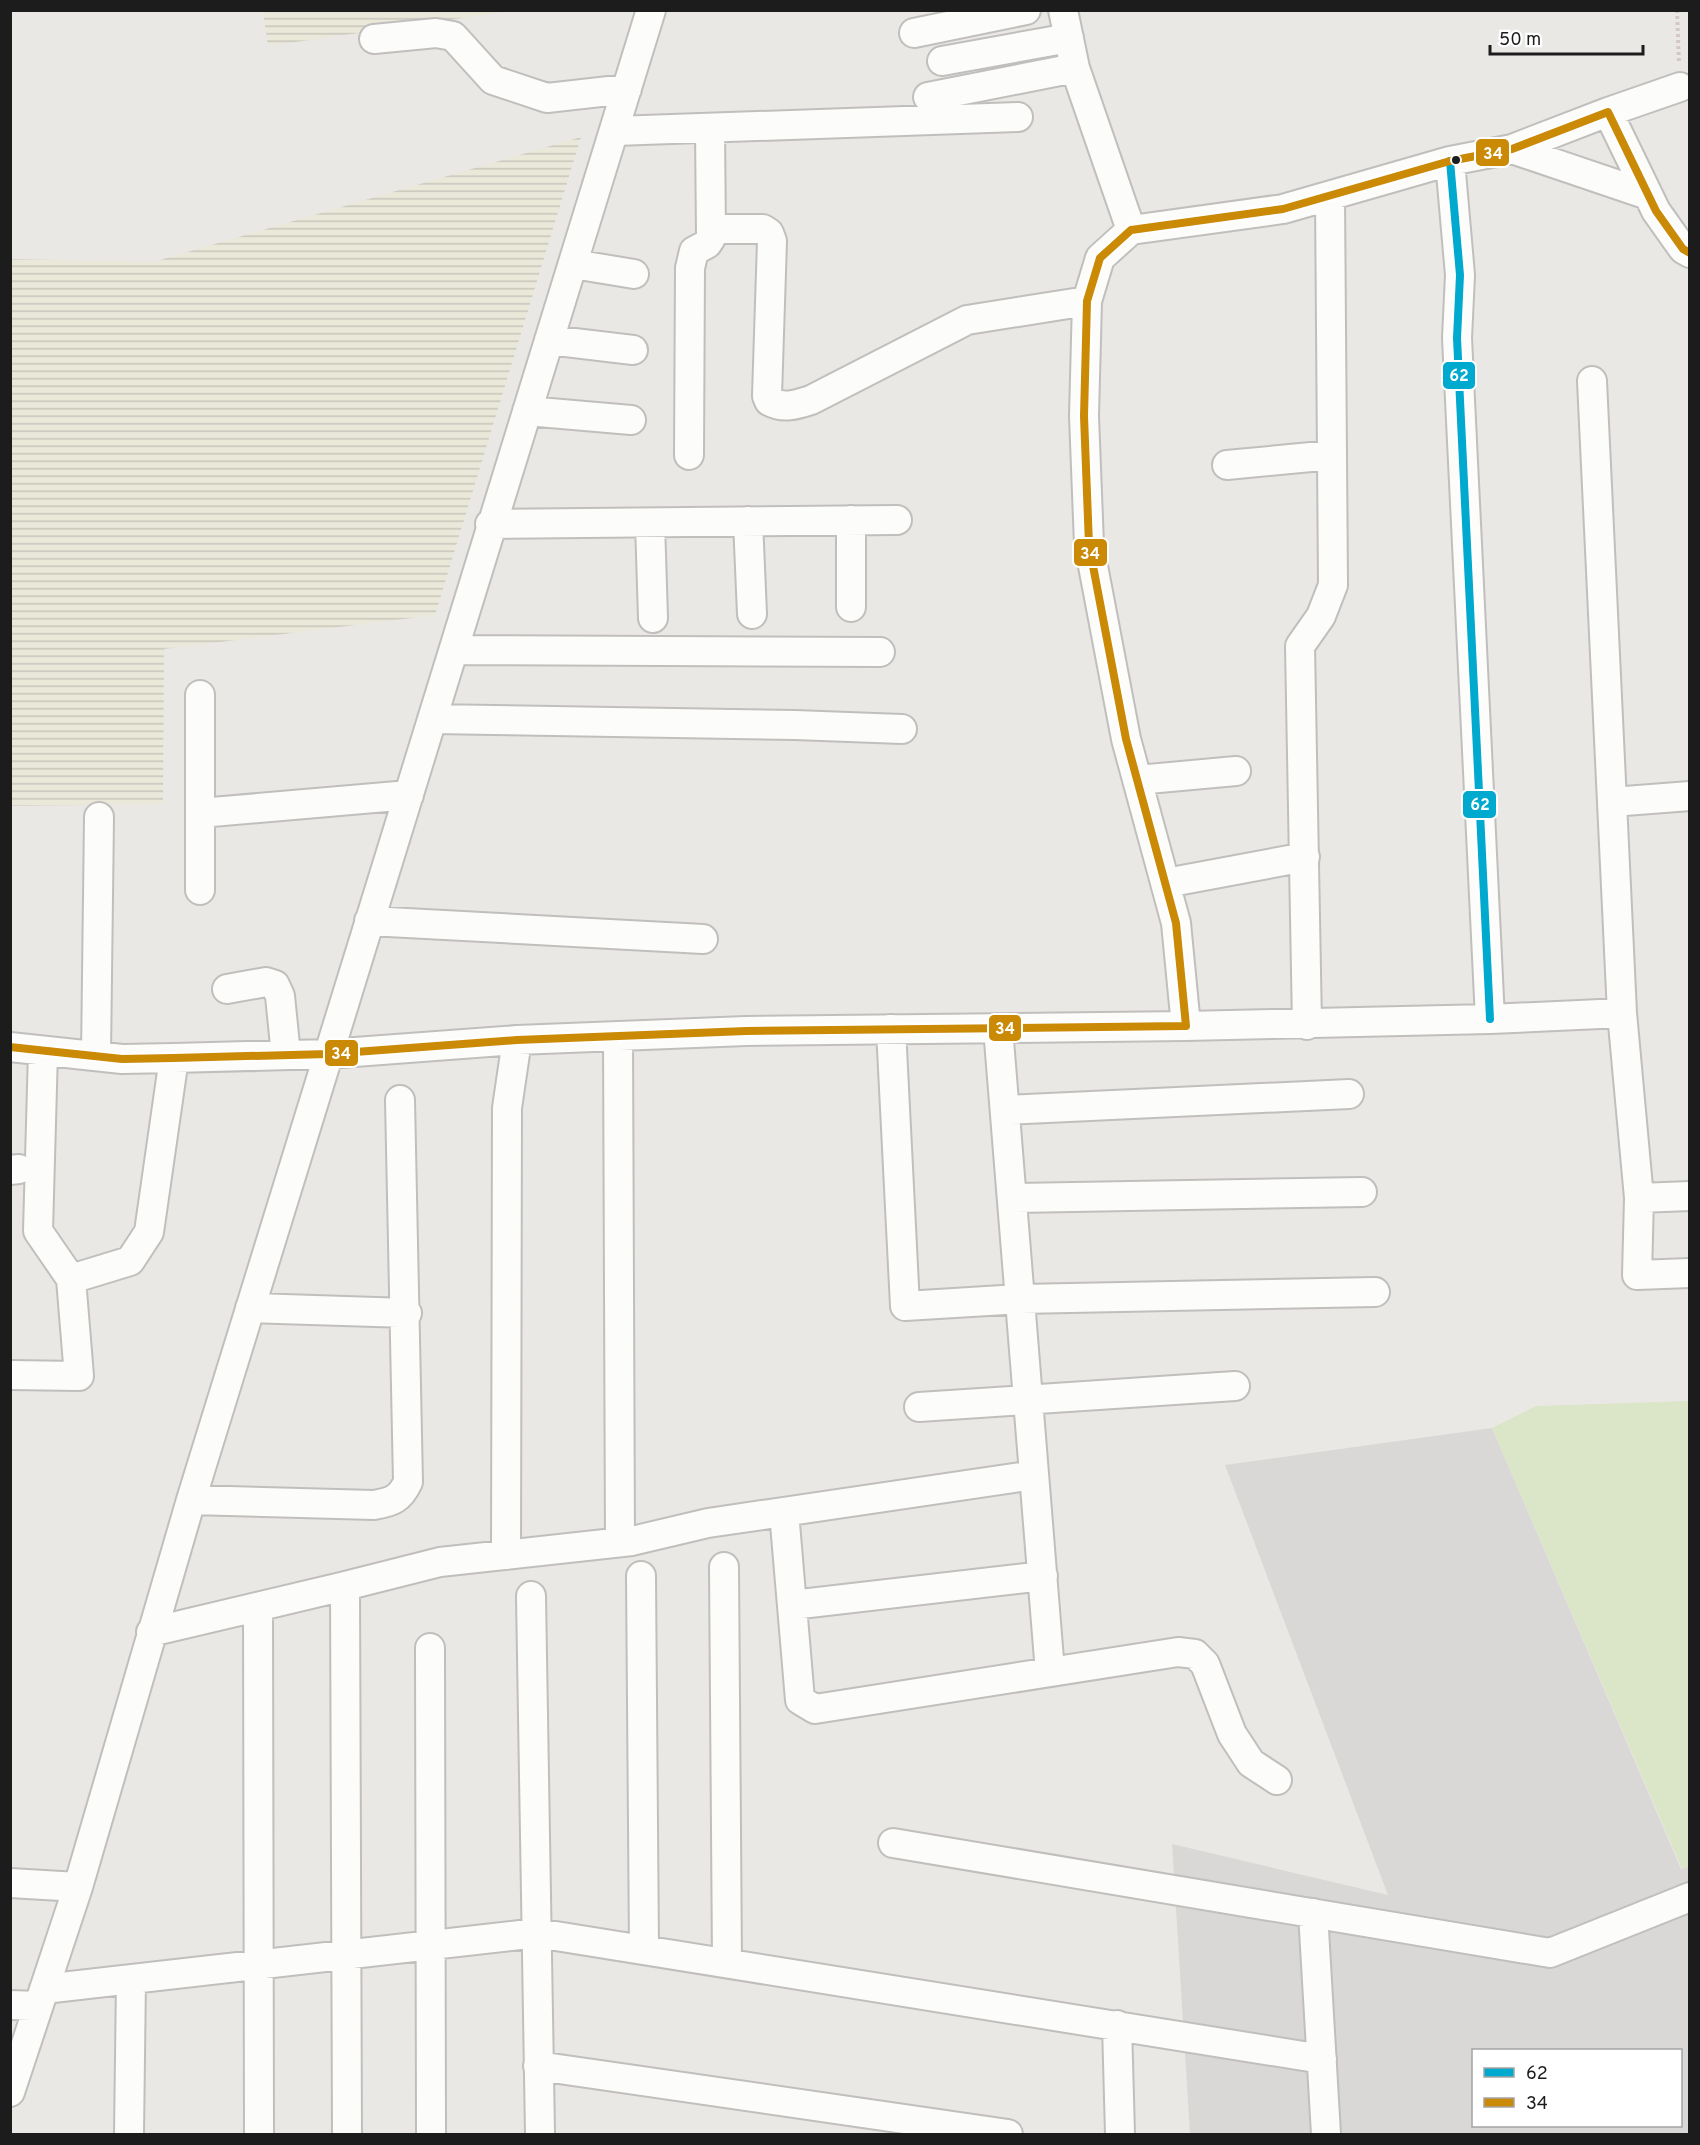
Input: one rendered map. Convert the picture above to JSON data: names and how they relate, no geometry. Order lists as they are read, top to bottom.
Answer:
{
  "lines": ["transit line 34", "transit line 62"],
  "legend": ["62", "34"],
  "scale_bar": "50 m"
}
